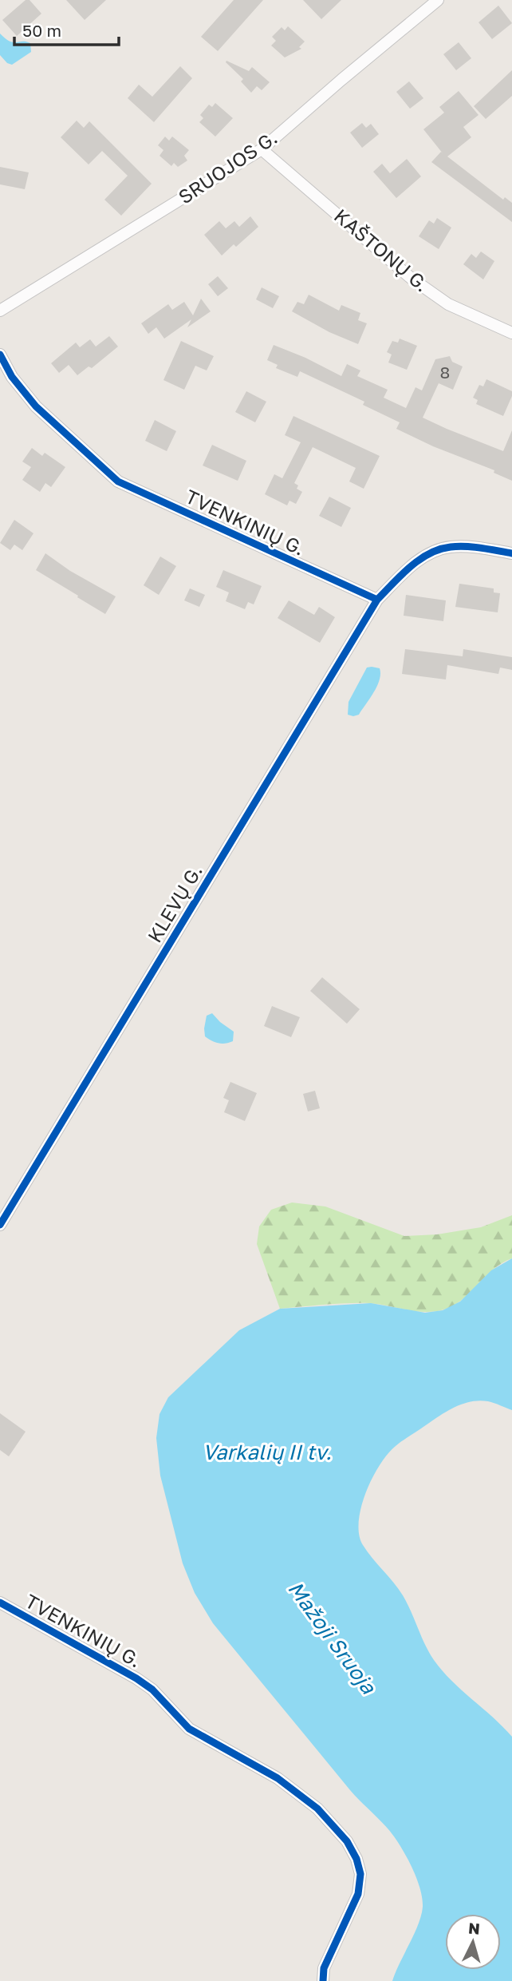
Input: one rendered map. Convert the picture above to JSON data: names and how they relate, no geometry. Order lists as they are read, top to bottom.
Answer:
{
  "streets": {
    "street": [
      "SRUOJOS G.",
      "KAŠTONŲ G.",
      "TVENKINIŲ G.",
      "KLEVŲ G."
    ]
  },
  "crossings": [
    ["SRUOJOS G.", "KAŠTONŲ G."],
    ["TVENKINIŲ G.", "KLEVŲ G."]
  ],
  "water": ["Varkalių II tv.", "Mažoji Sruoja"],
  "house_numbers": ["8"],
  "scale_bar": "50 m",
  "north": "top"
}
